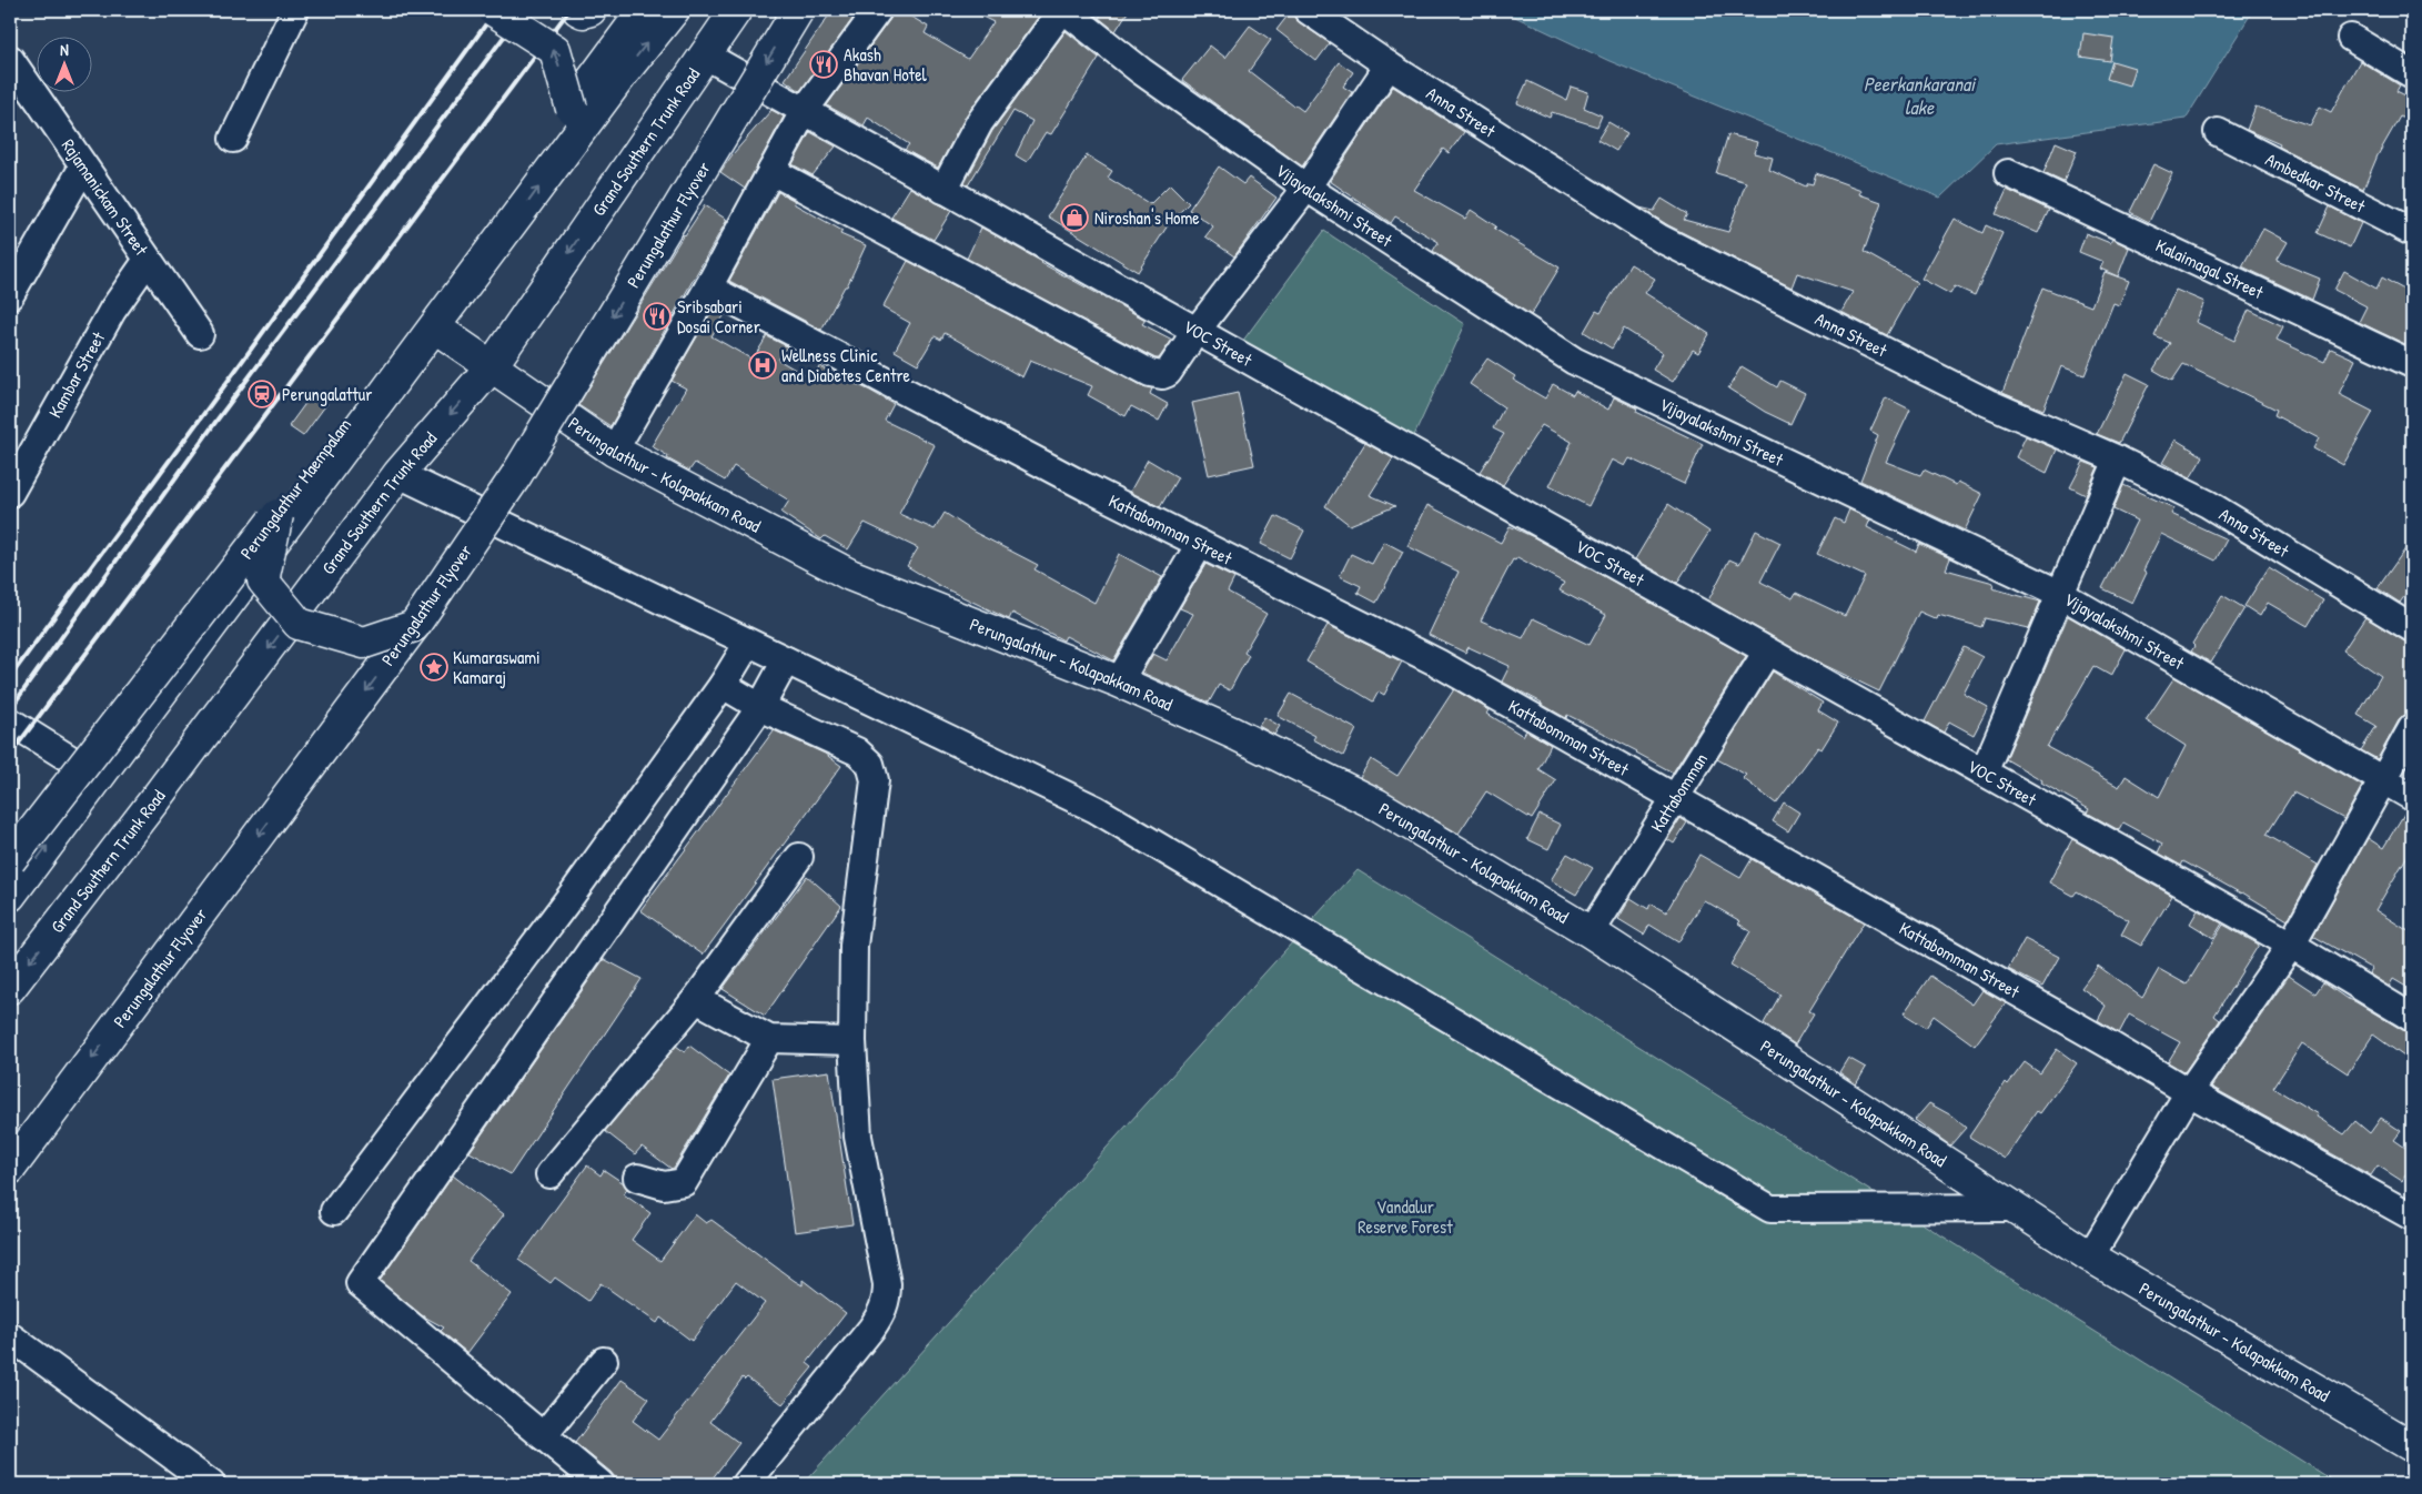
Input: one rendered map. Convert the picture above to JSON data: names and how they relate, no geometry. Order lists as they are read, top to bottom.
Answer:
{
  "streets": {
    "main road": [
      "Grand Southern Trunk Road",
      "Perungalathur Flyover",
      "Perungalathur - Kolapakkam Road",
      "Perungalathur Maempalam"
    ],
    "street": [
      "Anna Street",
      "Ambedkar Street",
      "Rajamanickam Street",
      "Vijayalakshmi Street",
      "Kalaimagal Street",
      "VOC Street",
      "Kambar Street",
      "Kattabomman Street",
      "Kattabomman"
    ]
  },
  "crossings": [
    ["Grand Southern Trunk Road", "VOC Street"],
    ["Grand Southern Trunk Road", "Perungalathur - Kolapakkam Road"],
    ["Rajamanickam Street", "Kambar Street"],
    ["VOC Street", "Kattabomman"],
    ["Perungalathur - Kolapakkam Road", "Kattabomman"],
    ["Kattabomman Street", "Kattabomman"]
  ],
  "water": ["Peerkankaranai lake"],
  "parks": ["Vandalur Reserve Forest"],
  "places": {
    "restaurant": ["Akash Bhavan Hotel", "Sribsabari Dosai Corner"],
    "shop": ["Niroshan's Home"],
    "hospital": ["Wellness Clinic and Diabetes Centre"],
    "station": ["Perungalattur"],
    "place": ["Kumaraswami Kamaraj"]
  },
  "north": "top"
}
